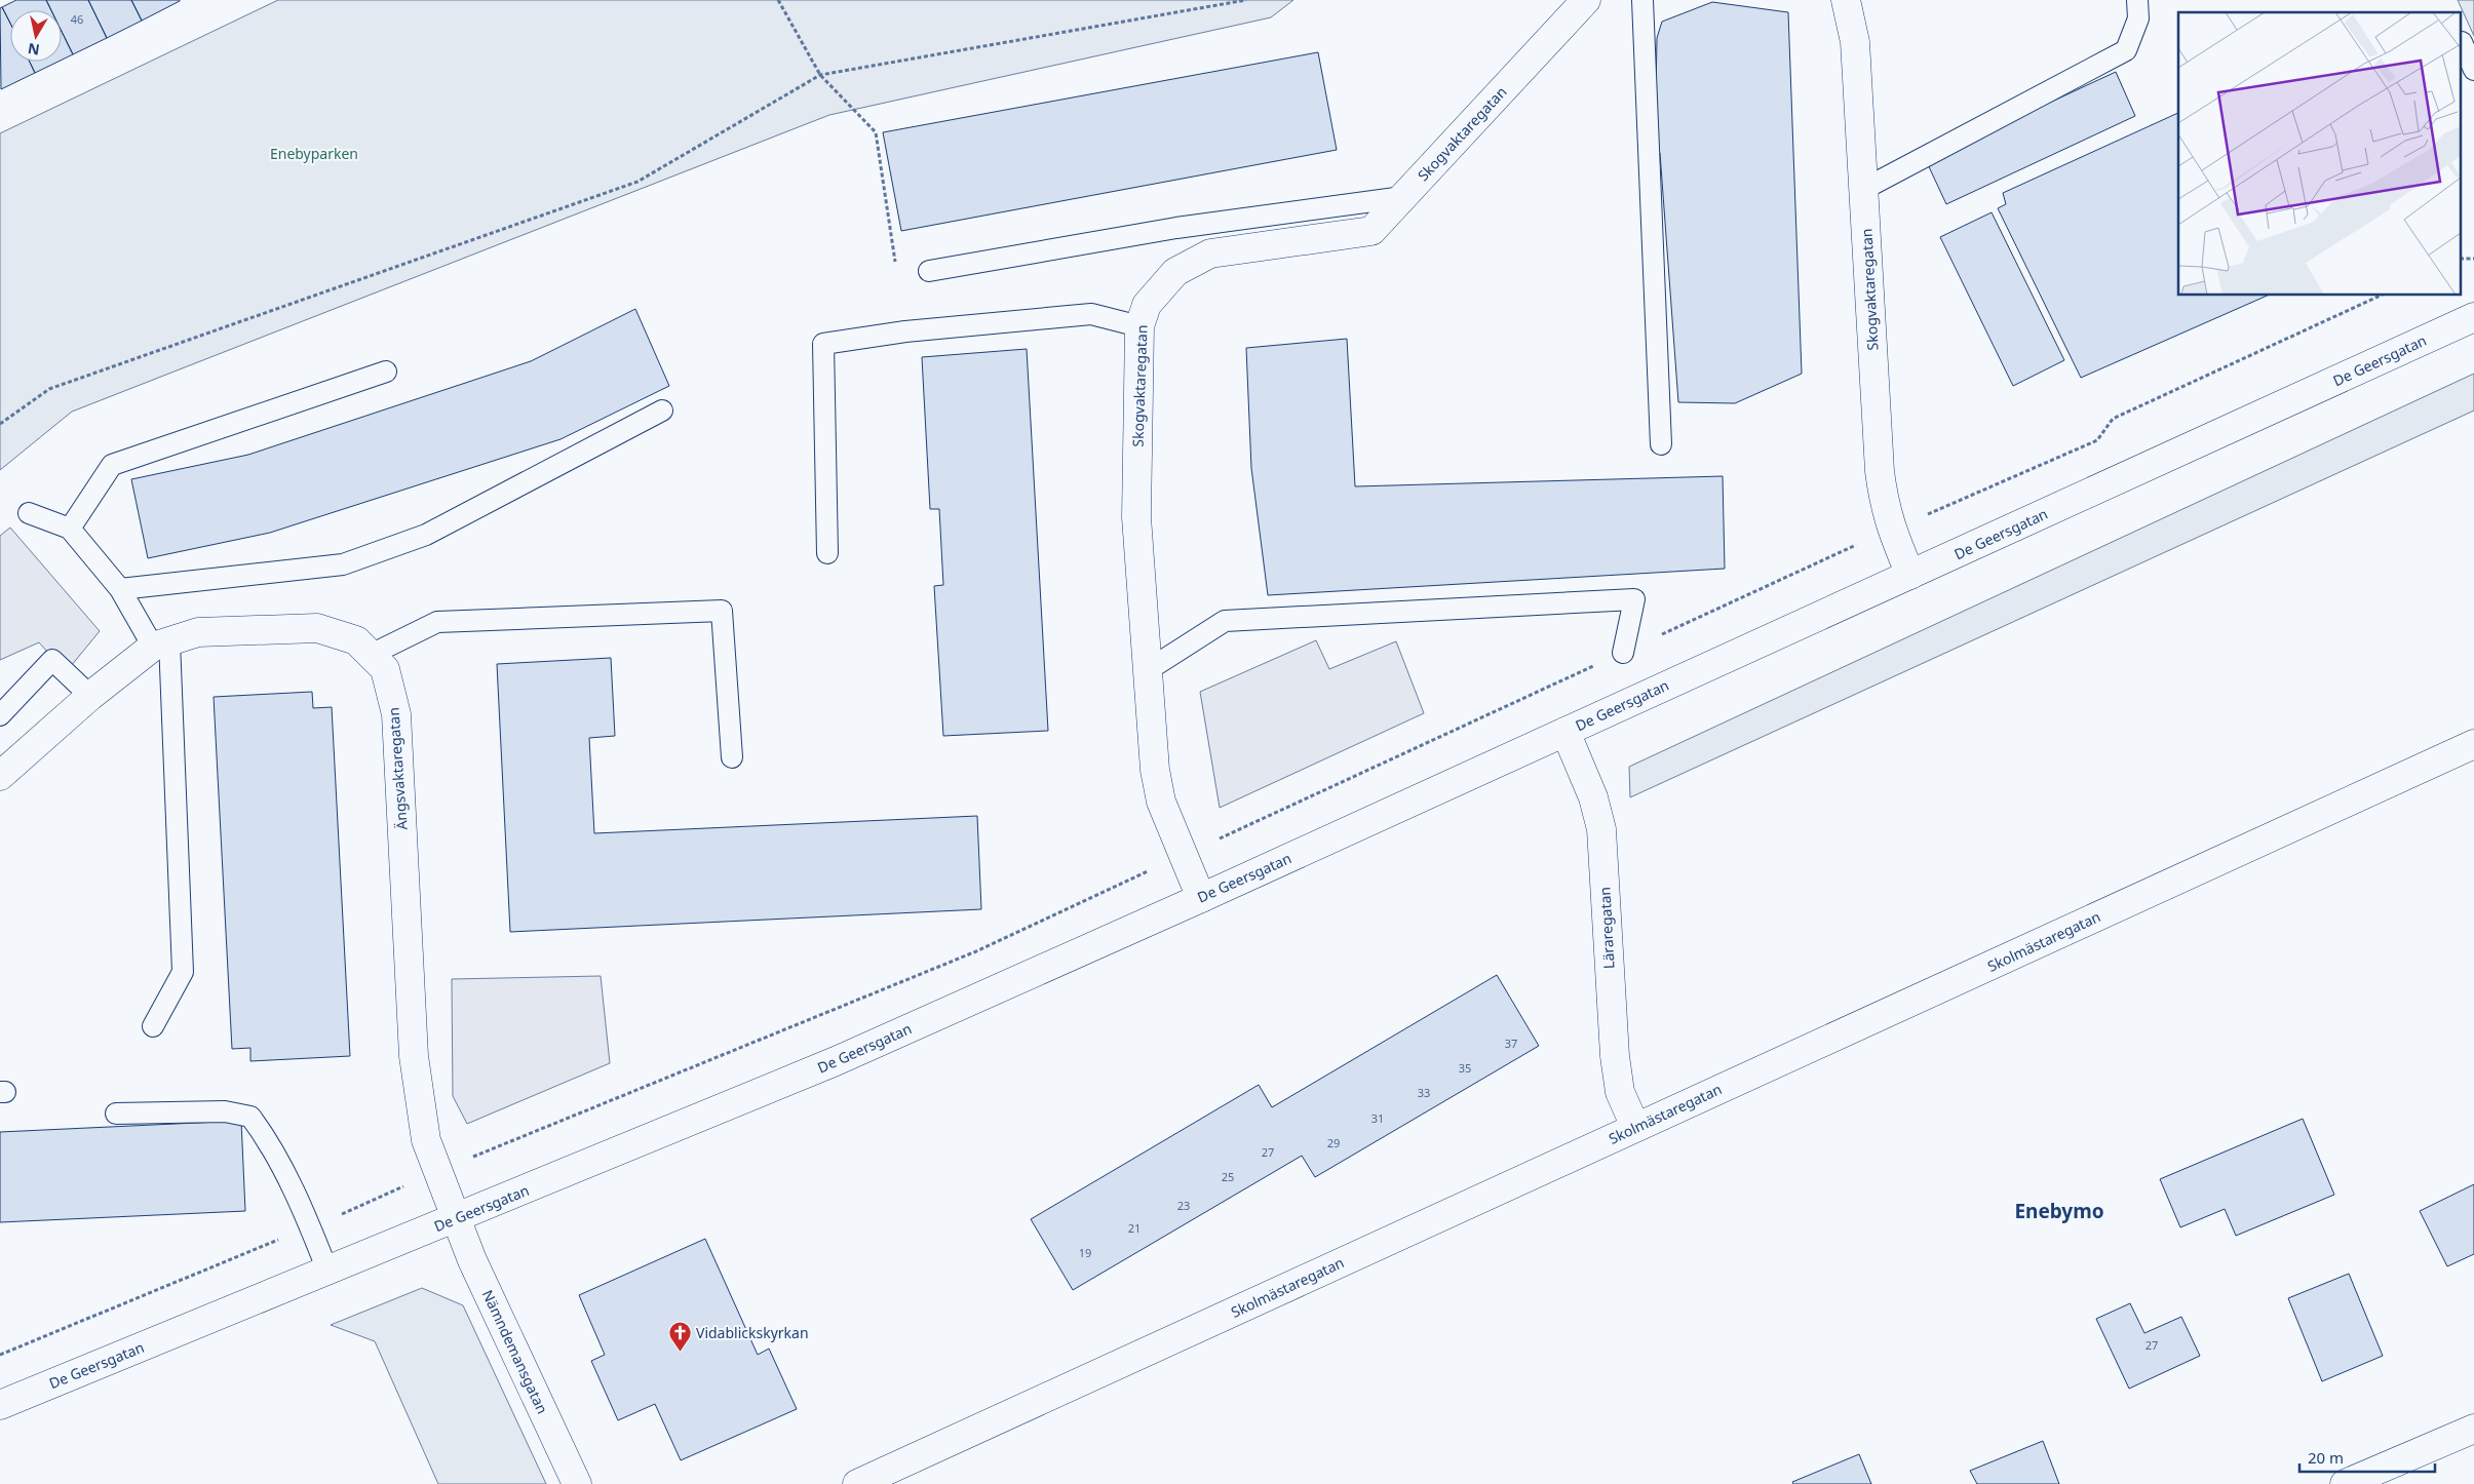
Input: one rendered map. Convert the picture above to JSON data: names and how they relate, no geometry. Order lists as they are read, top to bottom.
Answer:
{
  "streets": {
    "street": [
      "Skogvaktaregatan",
      "De Geersgatan",
      "Ängsvaktaregatan",
      "Läraregatan",
      "Skolmästaregatan",
      "Nämndemansgatan"
    ]
  },
  "crossings": [
    ["Skogvaktaregatan", "De Geersgatan"],
    ["De Geersgatan", "Ängsvaktaregatan"],
    ["De Geersgatan", "Läraregatan"],
    ["De Geersgatan", "Nämndemansgatan"],
    ["Ängsvaktaregatan", "Nämndemansgatan"],
    ["Läraregatan", "Skolmästaregatan"]
  ],
  "districts": ["Enebymo"],
  "parks": ["Enebyparken"],
  "places": {
    "church": ["Vidablickskyrkan"]
  },
  "house_numbers": [
    "46",
    "37",
    "35",
    "33",
    "31",
    "29",
    "27",
    "25",
    "23",
    "21",
    "19",
    "27"
  ],
  "scale_bar": "20 m",
  "north": "bottom"
}
